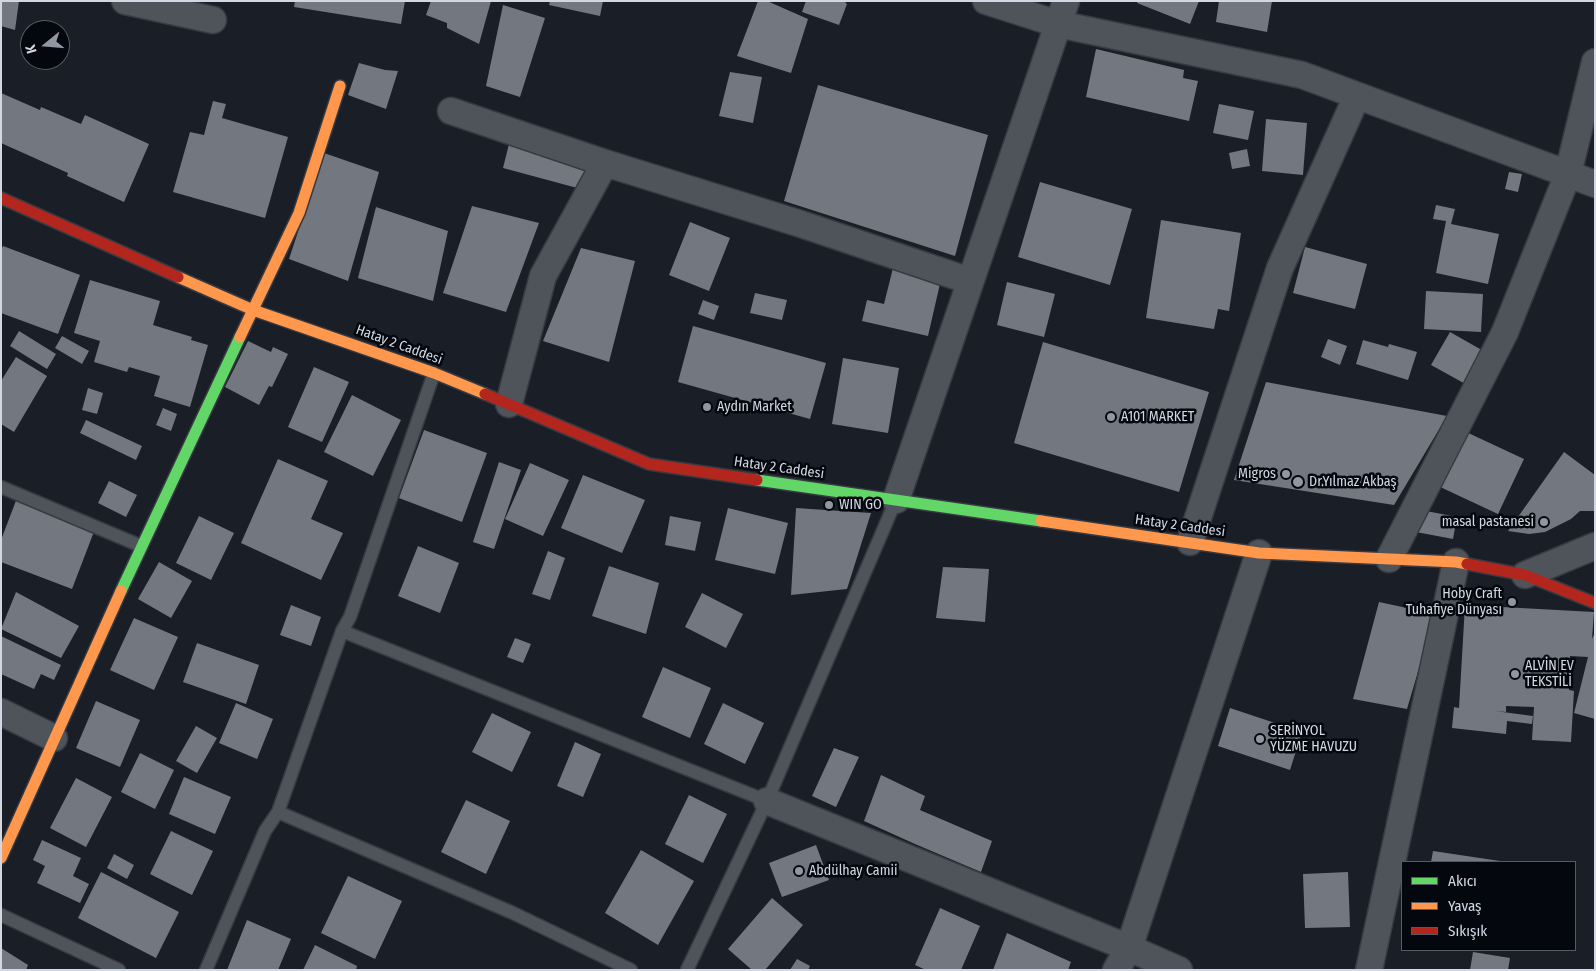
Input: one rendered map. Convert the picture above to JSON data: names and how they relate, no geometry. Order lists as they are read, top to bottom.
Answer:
{
  "streets": {
    "street": ["Hatay 2 Caddesi"]
  },
  "places": [
    "Aydın Market",
    "A101 MARKET",
    "Migros",
    "Dr.Yılmaz Akbaş",
    "WIN GO",
    "masal pastanesi",
    "Hoby Craft Tuhafiye Dünyası",
    "ALVİN EV TEKSTİLİ",
    "SERİNYOL YÜZME HAVUZU",
    "Abdülhay Camii"
  ],
  "legend": ["Akıcı", "Yavaş", "Sıkışık"],
  "north": "left"
}
